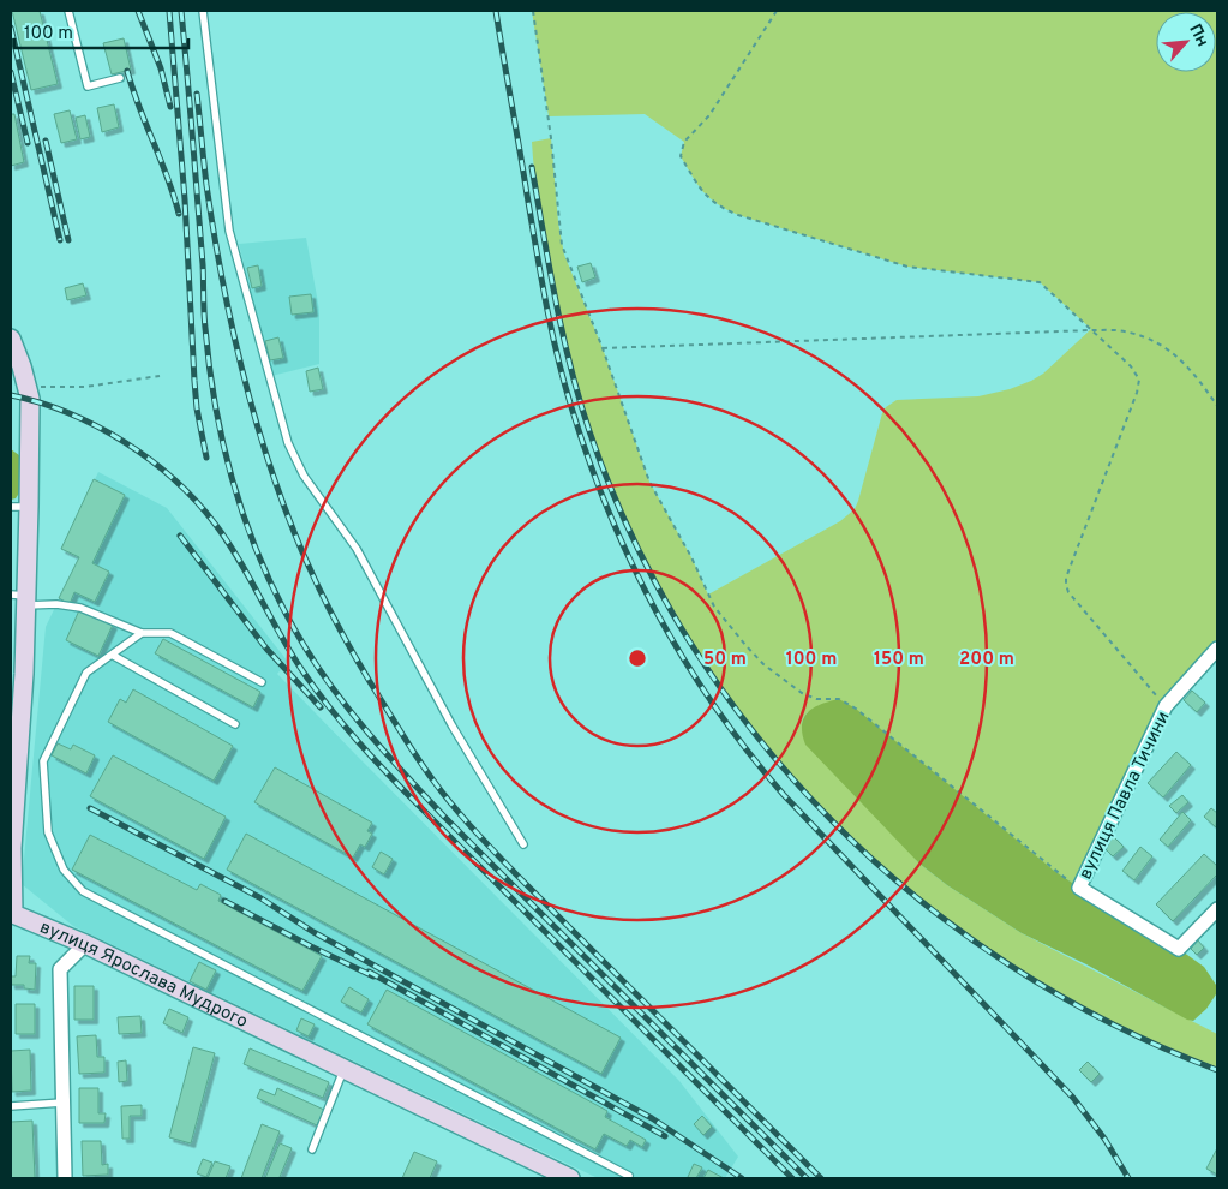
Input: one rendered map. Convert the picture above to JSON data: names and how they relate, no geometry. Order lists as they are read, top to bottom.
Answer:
{
  "streets": {
    "street": ["вулиця Павла Тичини", "вулиця Ярослава Мудрого"]
  },
  "scale_bar": "100 m",
  "north": "top right",
  "rings": [
    "50 m",
    "100 m",
    "150 m",
    "200 m"
  ]
}
